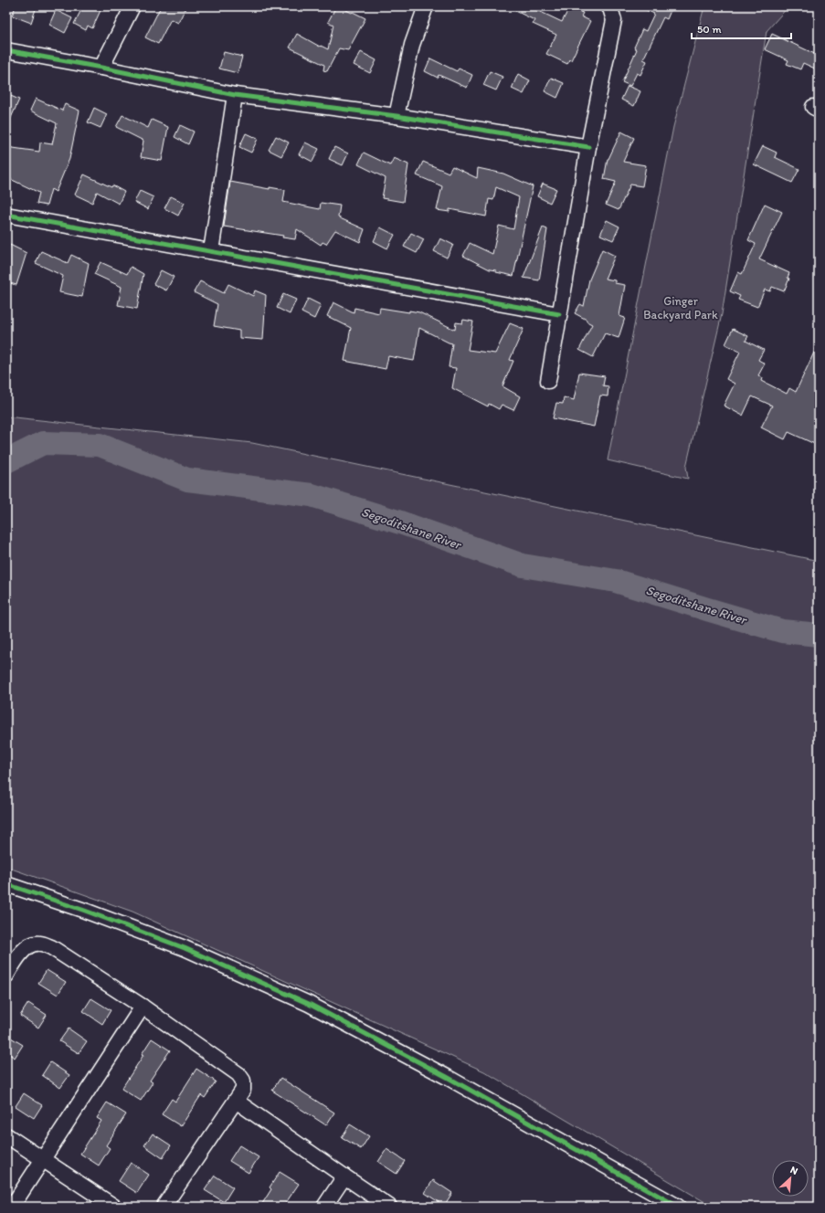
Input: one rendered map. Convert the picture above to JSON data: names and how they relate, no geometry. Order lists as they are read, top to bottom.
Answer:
{
  "water": ["Segoditshane River"],
  "parks": ["Ginger Backyard Park"],
  "scale_bar": "50 m",
  "north": "top right"
}
